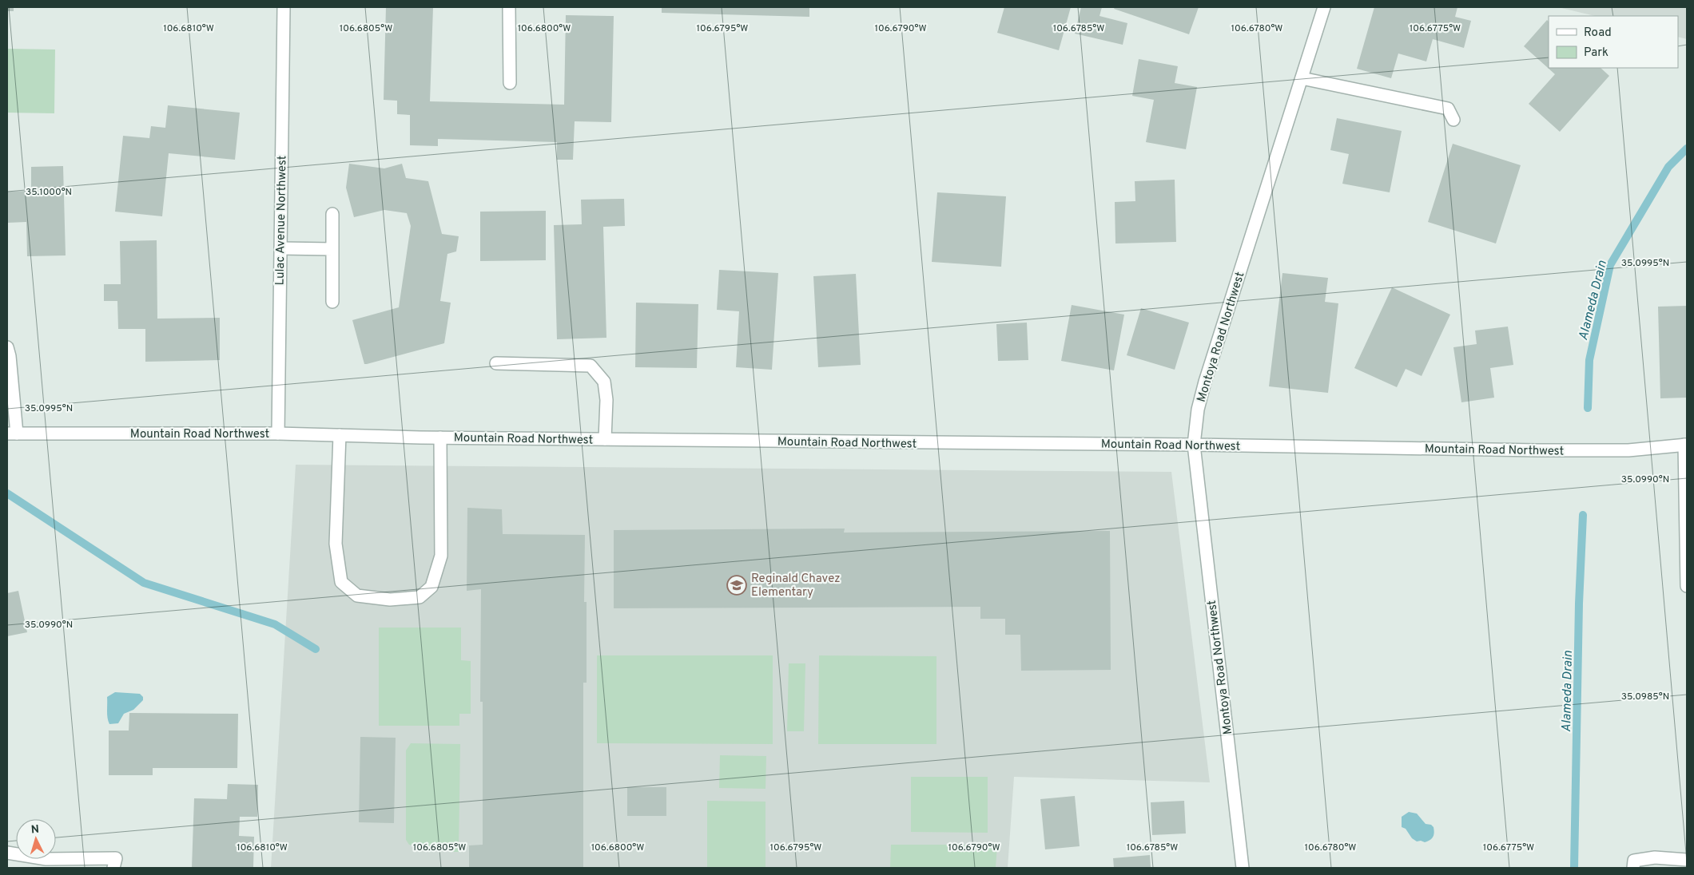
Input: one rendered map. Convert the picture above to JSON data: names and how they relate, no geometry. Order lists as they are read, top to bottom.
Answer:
{
  "streets": {
    "street": ["Lulac Avenue Northwest", "Montoya Road Northwest", "Mountain Road Northwest"]
  },
  "crossings": [
    ["Lulac Avenue Northwest", "Mountain Road Northwest"],
    ["Montoya Road Northwest", "Mountain Road Northwest"]
  ],
  "water": ["Alameda Drain"],
  "places": {
    "school or university": ["Reginald Chavez Elementary"]
  },
  "legend": ["Road", "Park"],
  "north": "top",
  "coordinates": [
    "106.6810°W",
    "106.6805°W",
    "106.6800°W",
    "106.6795°W",
    "106.6790°W",
    "106.6785°W",
    "106.6780°W",
    "106.6775°W",
    "35.1000°N",
    "35.0995°N",
    "35.0990°N",
    "35.0985°N"
  ]
}
